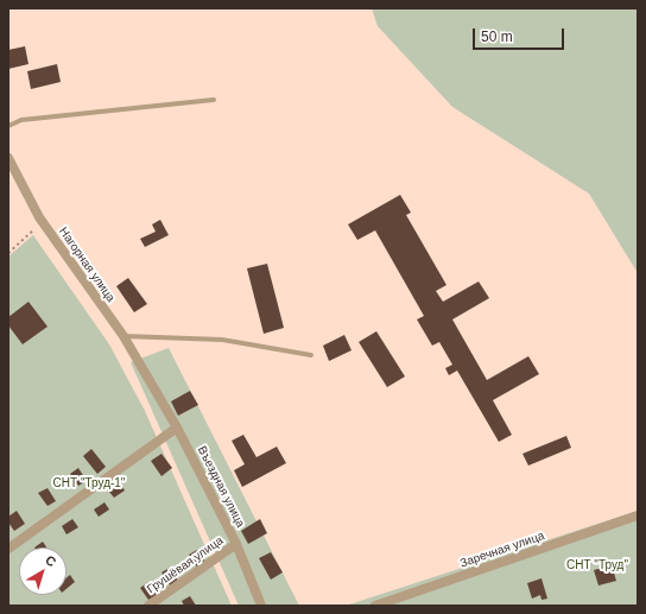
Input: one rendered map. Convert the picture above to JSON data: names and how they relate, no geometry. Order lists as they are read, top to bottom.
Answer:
{
  "streets": {
    "street": [
      "Нагорная улица",
      "Въездная улица",
      "Заречная улица",
      "Грушёвая улица"
    ]
  },
  "crossings": [
    ["Нагорная улица", "Въездная улица"],
    ["Въездная улица", "Грушёвая улица"]
  ],
  "parks": ["СНТ \"Труд-1\"", "СНТ \"Труд\""],
  "scale_bar": "50 m",
  "north": "top right"
}
